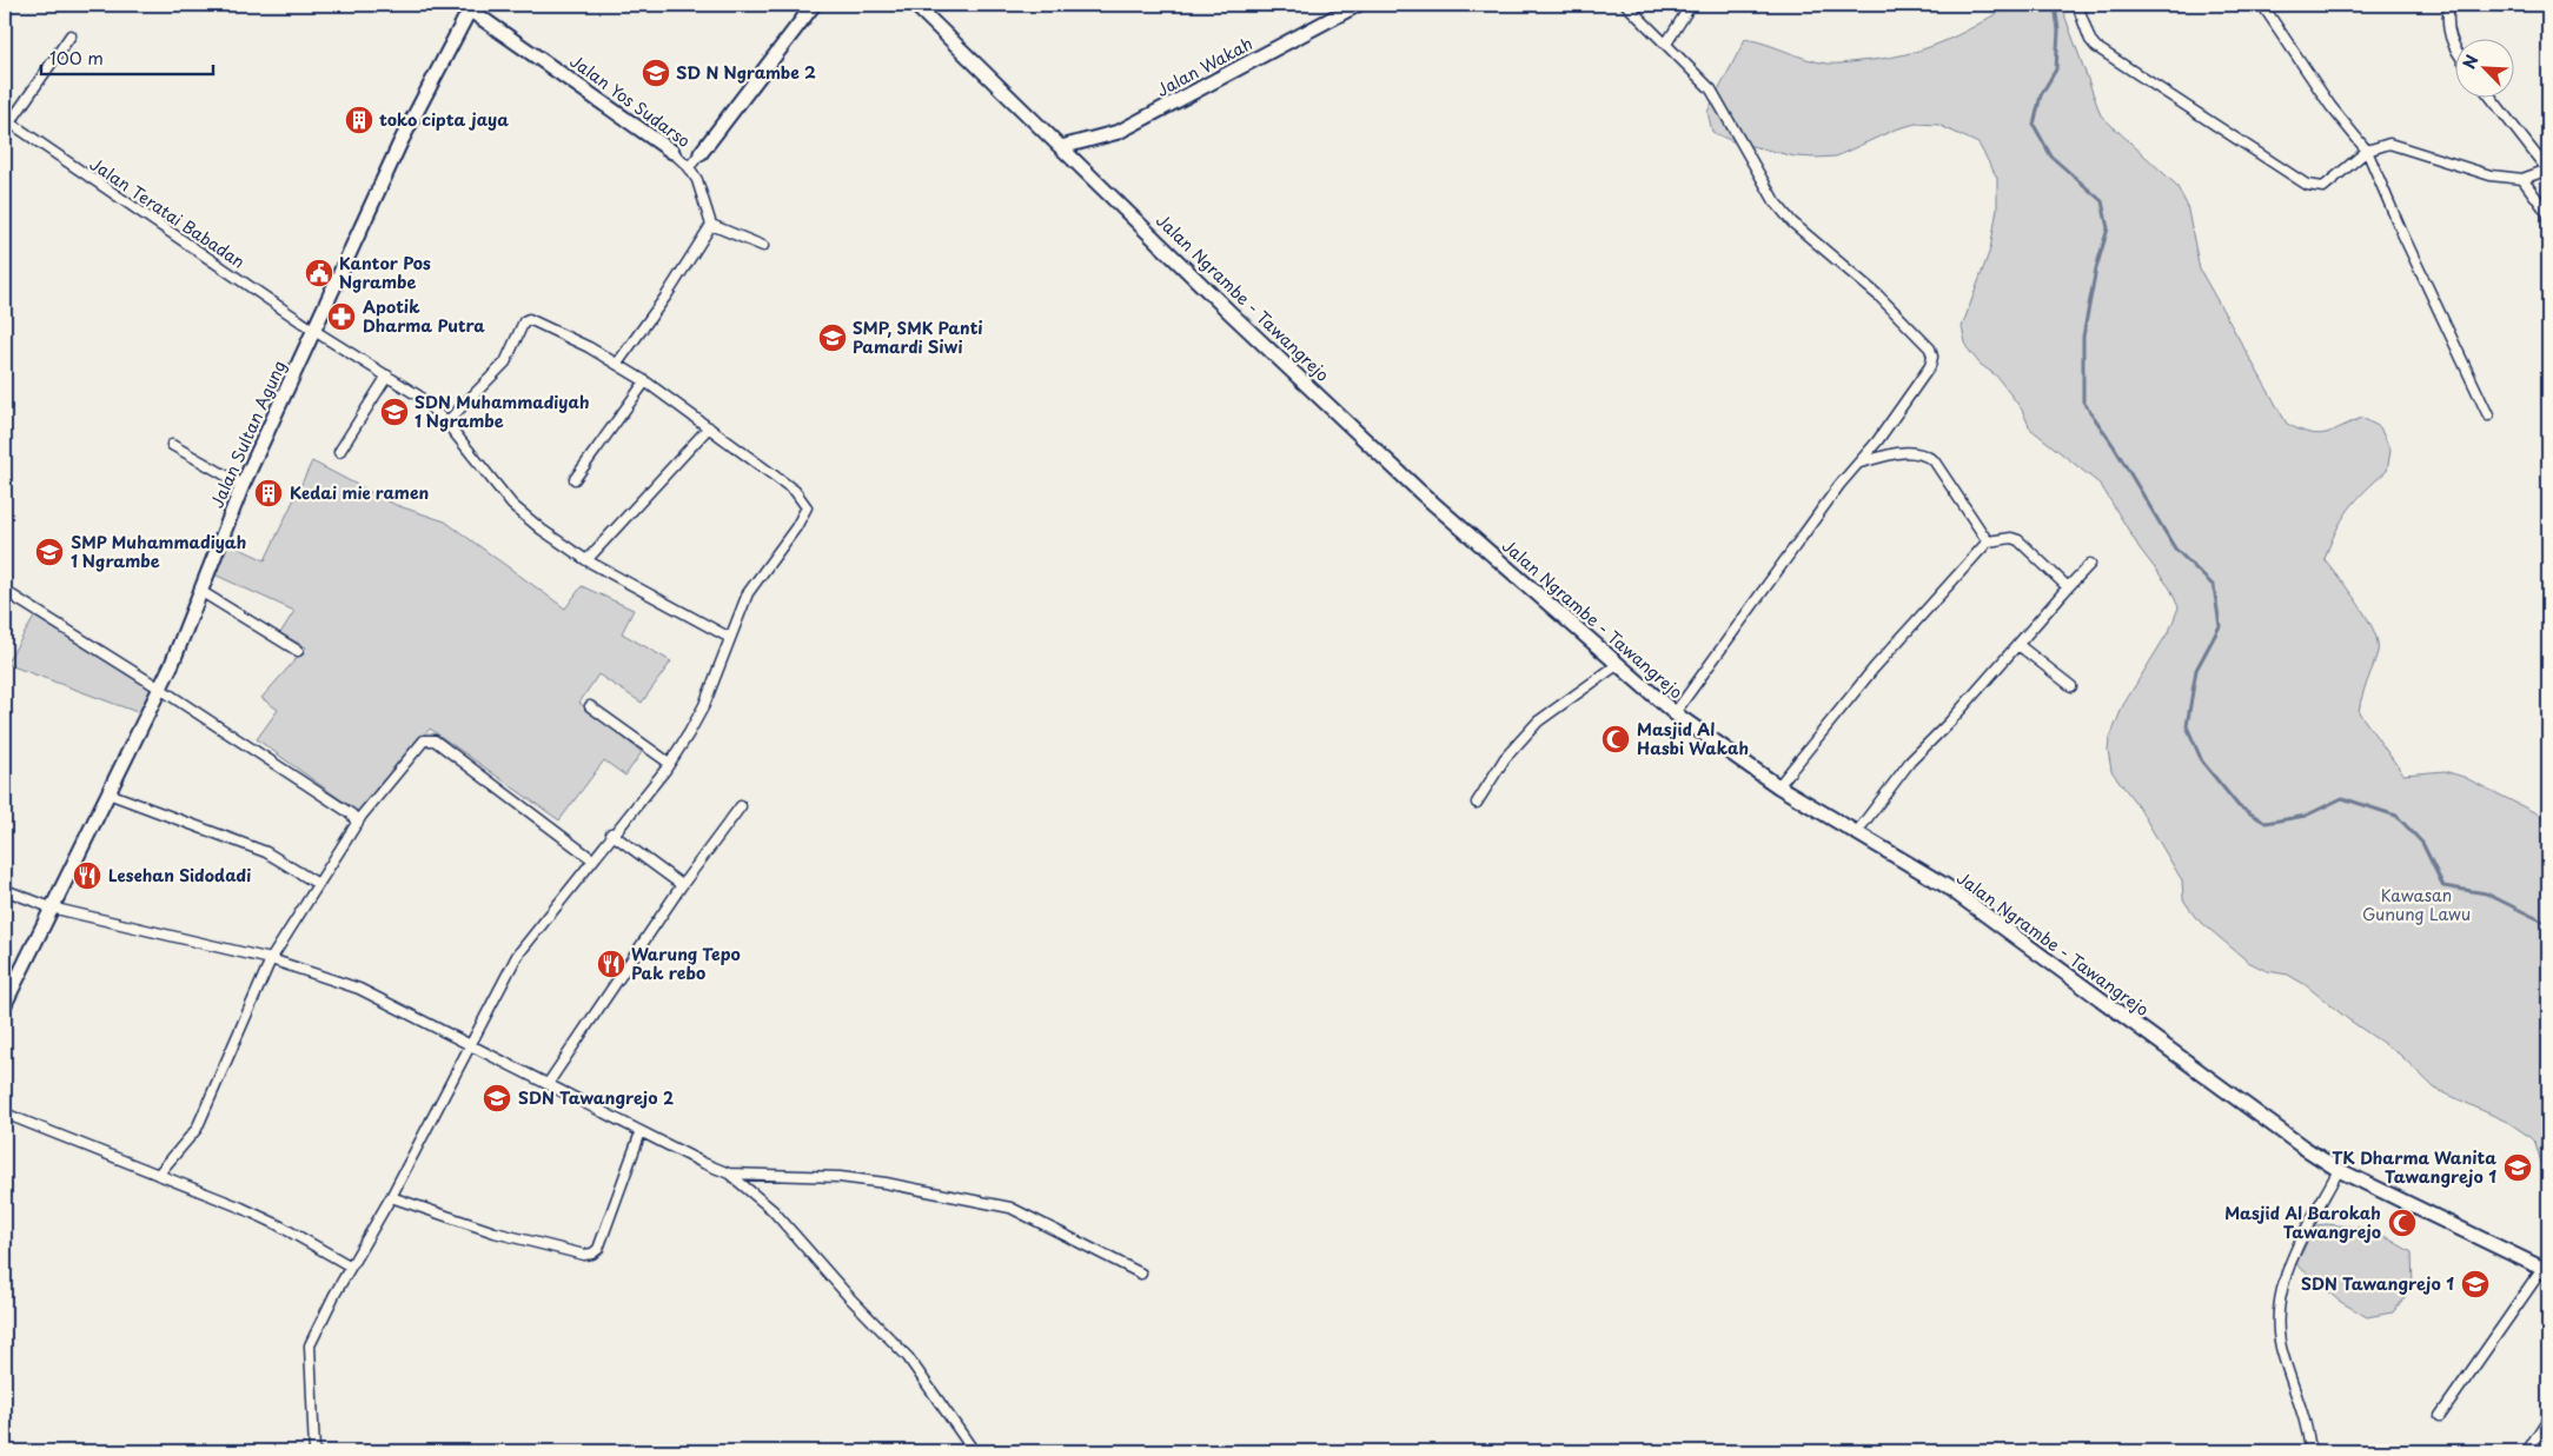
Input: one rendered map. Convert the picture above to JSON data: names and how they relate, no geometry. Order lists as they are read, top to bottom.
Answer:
{
  "streets": {
    "main road": [
      "Jalan Wakah",
      "Jalan Yos Sudarso",
      "Jalan Ngrambe - Tawangrejo",
      "Jalan Sultan Agung"
    ],
    "street": ["Jalan Teratai Babadan"]
  },
  "crossings": [
    ["Jalan Wakah", "Jalan Ngrambe - Tawangrejo"],
    ["Jalan Yos Sudarso", "Jalan Sultan Agung"],
    ["Jalan Teratai Babadan", "Jalan Sultan Agung"]
  ],
  "parks": ["Kawasan Gunung Lawu"],
  "places": {
    "school or university": [
      "SD N Ngrambe 2",
      "SMP, SMK Panti Pamardi Siwi",
      "SDN Muhammadiyah 1 Ngrambe",
      "SMP Muhammadiyah 1 Ngrambe",
      "SDN Tawangrejo 2",
      "TK Dharma Wanita Tawangrejo 1",
      "SDN Tawangrejo 1"
    ],
    "building": ["toko cipta jaya", "Kedai mie ramen"],
    "public building": ["Kantor Pos Ngrambe"],
    "pharmacy": ["Apotik Dharma Putra"],
    "mosque": ["Masjid Al Hasbi Wakah", "Masjid Al Barokah Tawangrejo"],
    "restaurant": ["Lesehan Sidodadi", "Warung Tepo Pak rebo"]
  },
  "scale_bar": "100 m",
  "north": "top left"
}
